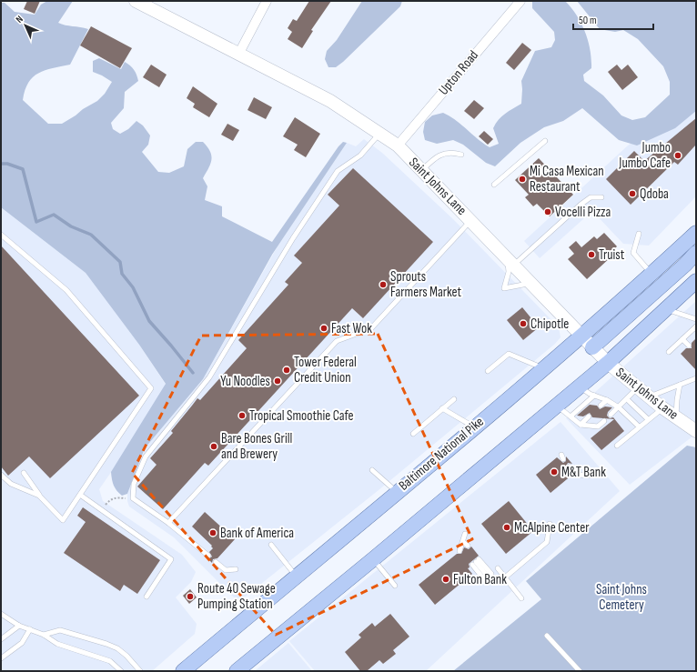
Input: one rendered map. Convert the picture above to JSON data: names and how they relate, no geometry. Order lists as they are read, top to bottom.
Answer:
{
  "streets": {
    "main road": ["Baltimore National Pike"],
    "street": ["Upton Road", "Saint Johns Lane"]
  },
  "crossings": [
    ["Upton Road", "Saint Johns Lane"],
    ["Saint Johns Lane", "Baltimore National Pike"]
  ],
  "parks": ["Saint Johns Cemetery"],
  "places": [
    "Jumbo Jumbo Cafe",
    "Mi Casa Mexican Restaurant",
    "Qdoba",
    "Vocelli Pizza",
    "Truist",
    "Sprouts Farmers Market",
    "Chipotle",
    "Fast Wok",
    "Tower Federal Credit Union",
    "Yu Noodles",
    "Tropical Smoothie Cafe",
    "Bare Bones Grill and Brewery",
    "M&T Bank",
    "McAlpine Center",
    "Bank of America",
    "Fulton Bank",
    "Route 40 Sewage Pumping Station"
  ],
  "scale_bar": "50 m",
  "north": "top left"
}
